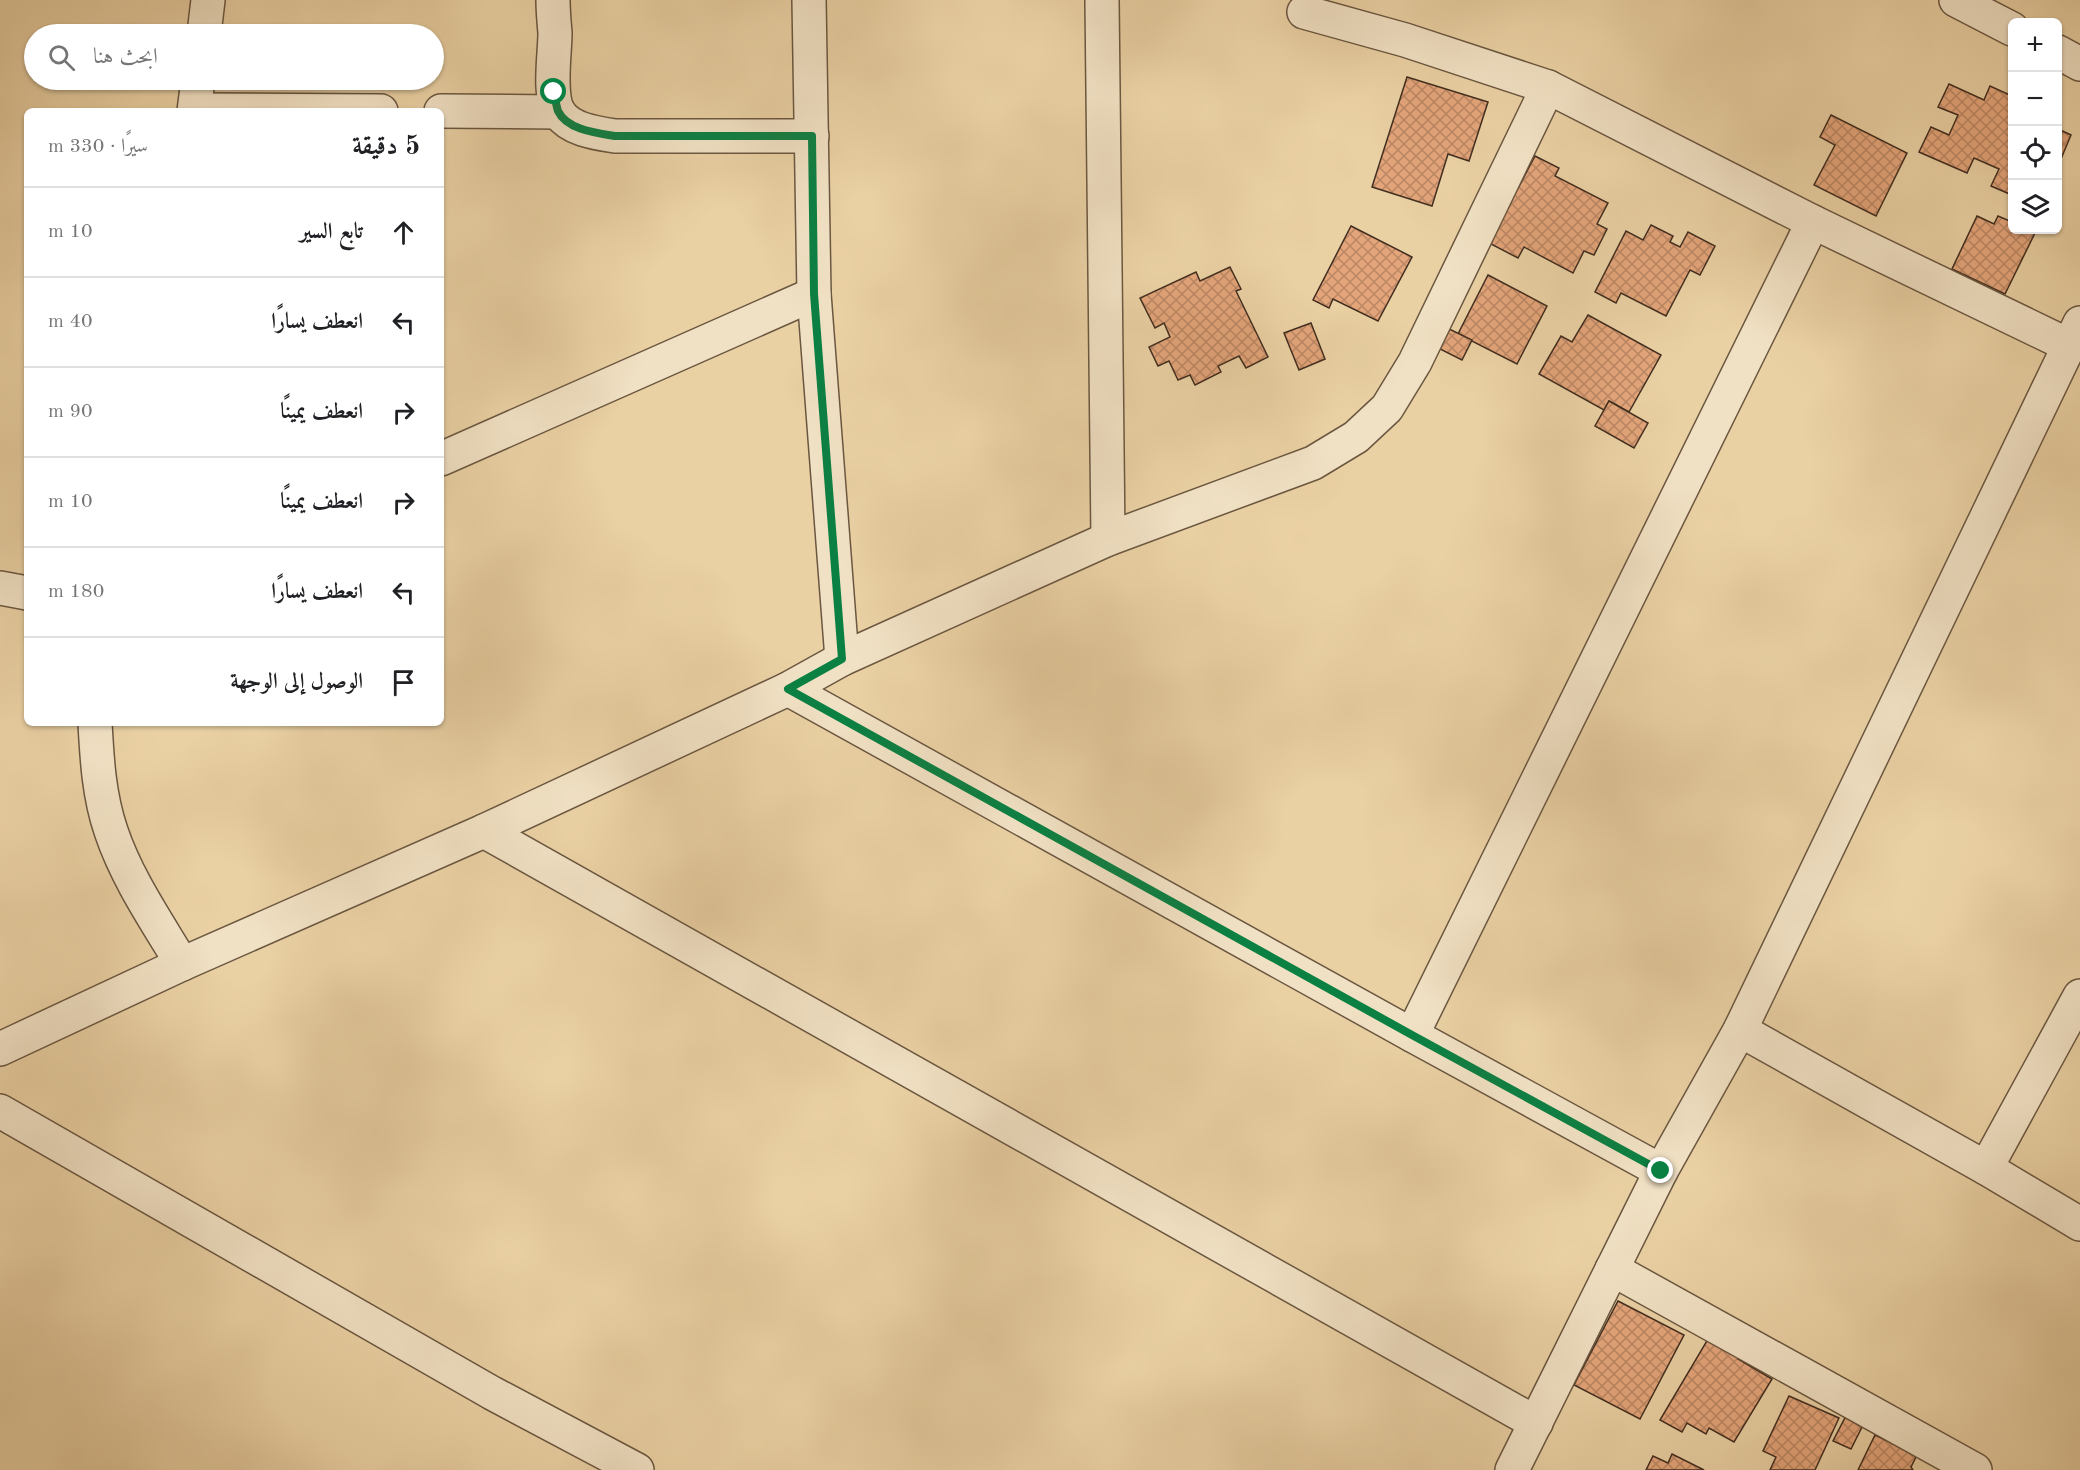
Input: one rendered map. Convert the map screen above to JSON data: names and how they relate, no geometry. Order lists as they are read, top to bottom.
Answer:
{
  "page": {
    "map_buttons": ["+", "−"],
    "search": "ابحث هنا",
    "heading": ["5 دقيقة", "سيرًا · 330 m"],
    "list": [
      ["تابع السير", "10 m"],
      ["انعطف يسارًا", "40 m"],
      ["انعطف يمينًا", "90 m"],
      ["انعطف يمينًا", "10 m"],
      ["انعطف يسارًا", "180 m"],
      "الوصول إلى الوجهة"
    ]
  }
}
